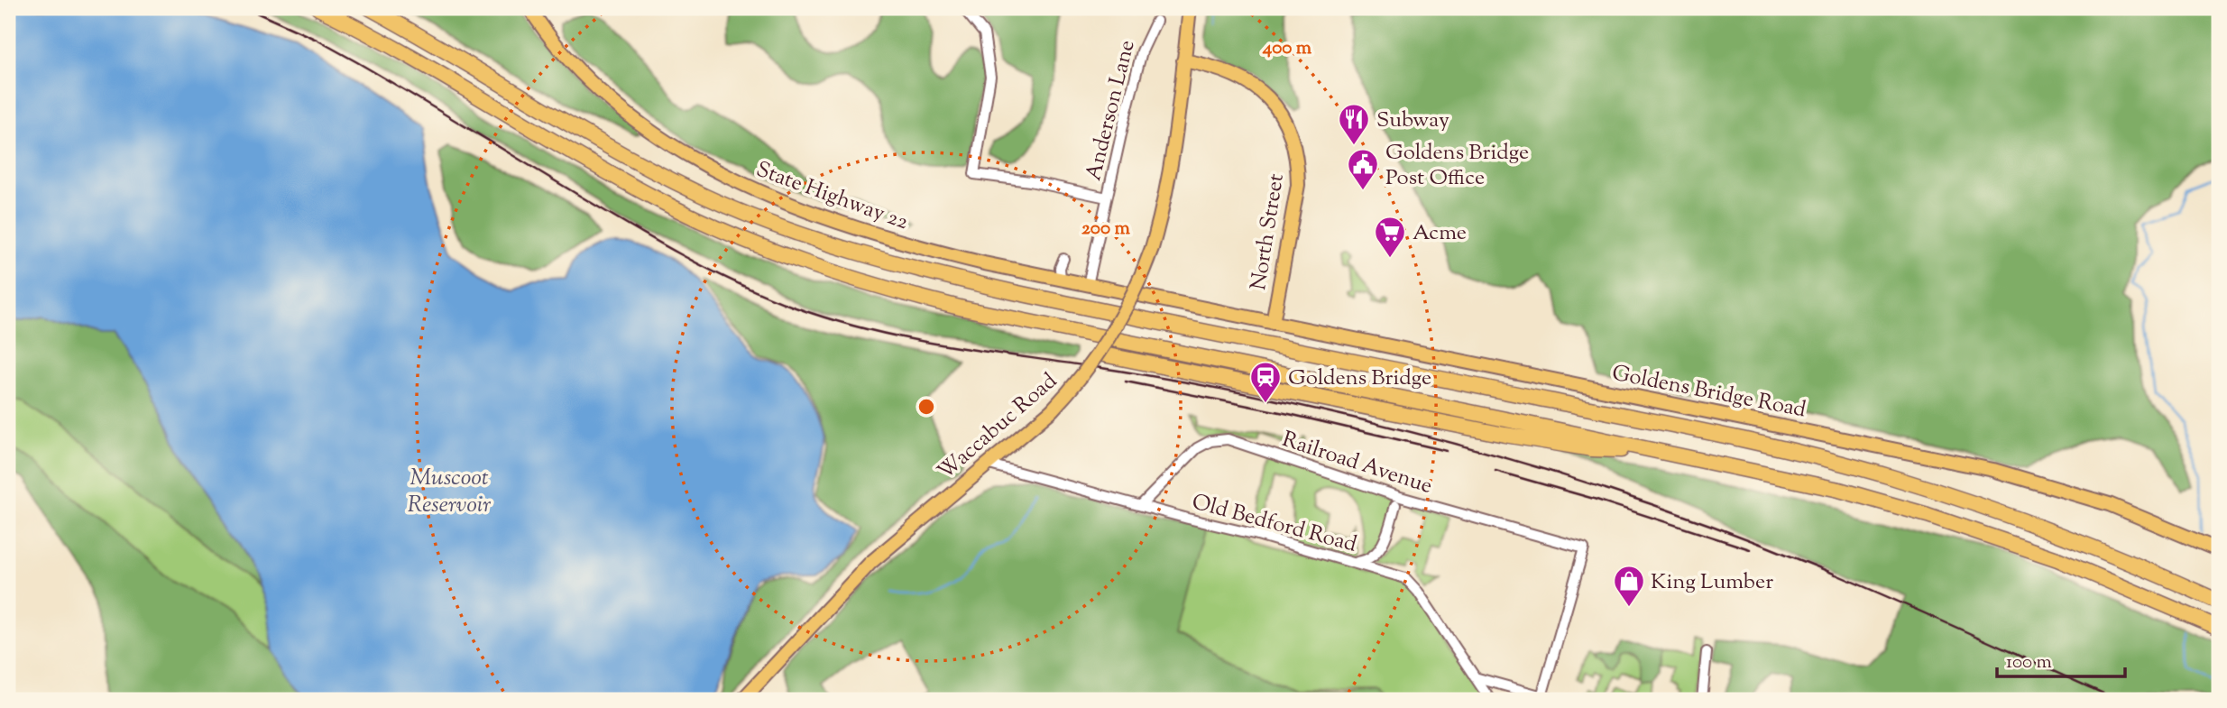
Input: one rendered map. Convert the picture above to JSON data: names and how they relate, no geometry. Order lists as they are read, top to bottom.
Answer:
{
  "streets": {
    "main road": [
      "State Highway 22",
      "North Street",
      "Goldens Bridge Road",
      "Waccabuc Road"
    ],
    "street": ["Anderson Lane", "Railroad Avenue", "Old Bedford Road"]
  },
  "crossings": [
    ["Anderson Lane", "State Highway 22"],
    ["State Highway 22", "Goldens Bridge Road"],
    ["North Street", "Goldens Bridge Road"],
    ["North Street", "Waccabuc Road"],
    ["Waccabuc Road", "Old Bedford Road"],
    ["Railroad Avenue", "Old Bedford Road"]
  ],
  "water": ["Muscoot Reservoir"],
  "places": {
    "restaurant": ["Subway"],
    "public building": ["Goldens Bridge Post Office"],
    "supermarket": ["Acme"],
    "station": ["Goldens Bridge"],
    "shop": ["King Lumber"]
  },
  "scale_bar": "100 m",
  "rings": ["400 m", "200 m"]
}
